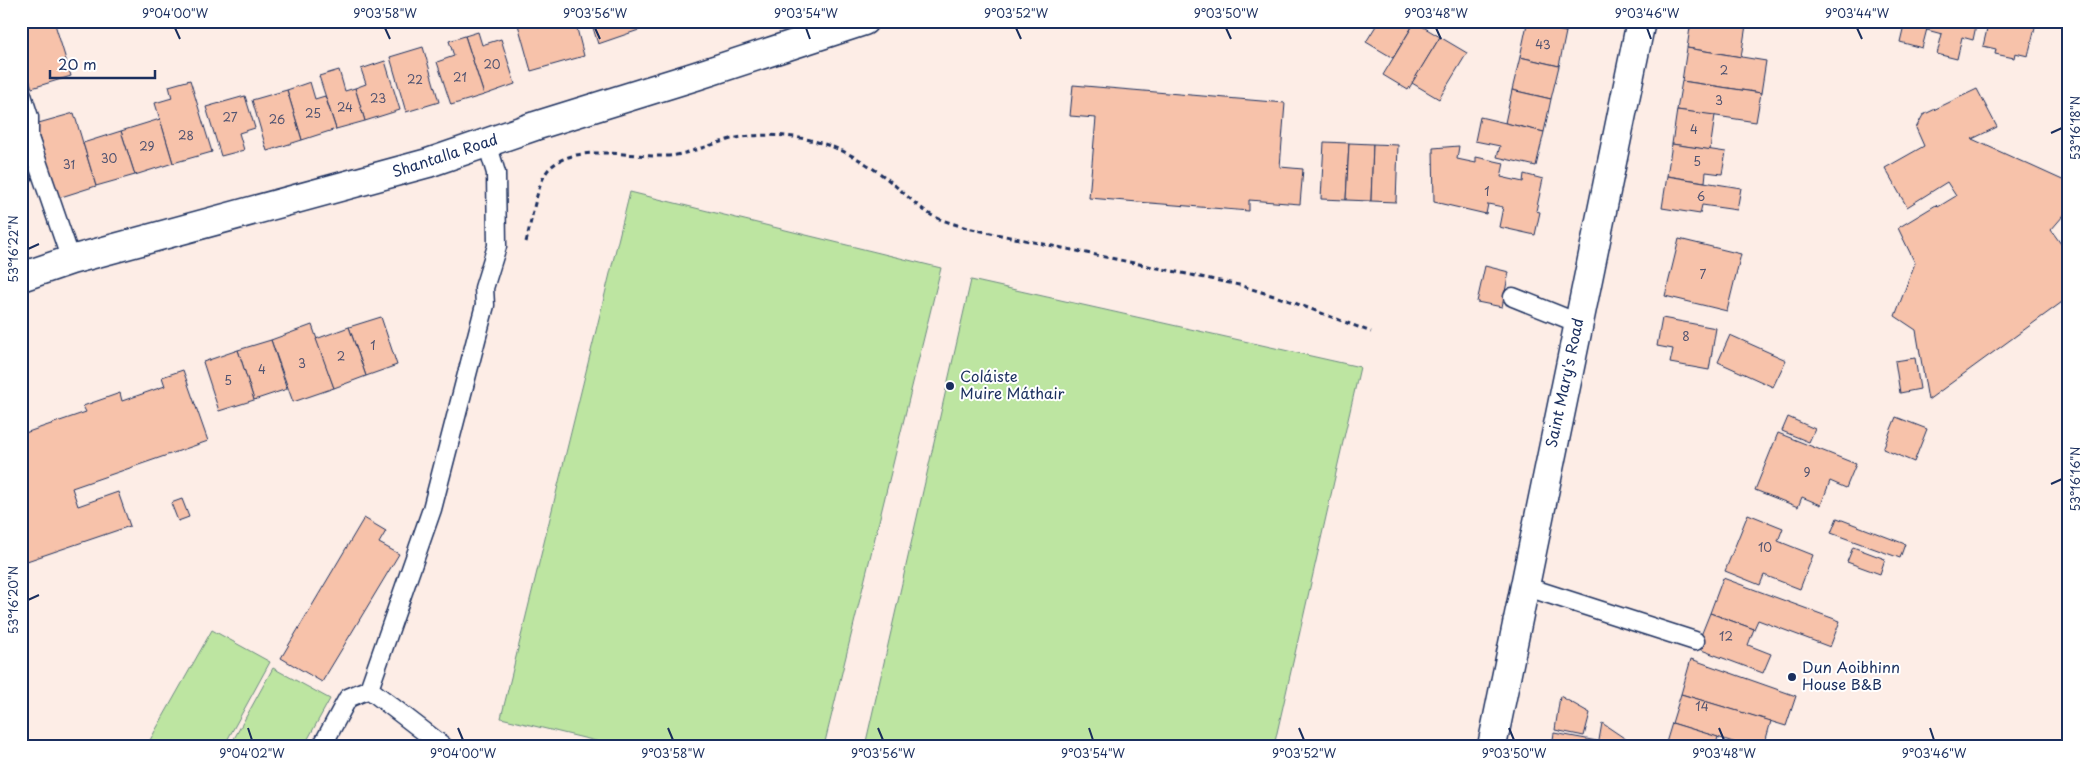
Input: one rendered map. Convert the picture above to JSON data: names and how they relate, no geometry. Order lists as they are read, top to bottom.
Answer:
{
  "streets": {
    "street": ["Shantalla Road", "Saint Mary's Road"]
  },
  "places": ["Coláiste Muire Máthair", "Dun Aoibhinn House B&B"],
  "house_numbers": [
    "43",
    "20",
    "2",
    "21",
    "22",
    "23",
    "3",
    "24",
    "25",
    "27",
    "26",
    "4",
    "28",
    "29",
    "30",
    "5",
    "31",
    "1",
    "6",
    "7",
    "8",
    "1",
    "2",
    "3",
    "4",
    "5",
    "9",
    "10",
    "12",
    "14"
  ],
  "scale_bar": "20 m",
  "coordinates": [
    "9°04'00\"W",
    "9°03'58\"W",
    "9°03'56\"W",
    "9°03'54\"W",
    "9°03'52\"W",
    "9°03'50\"W",
    "9°03'48\"W",
    "9°03'46\"W",
    "9°03'44\"W",
    "53°16'18\"N",
    "53°16'22\"N",
    "53°16'16\"N",
    "53°16'20\"N",
    "9°04'02\"W"
  ]
}
